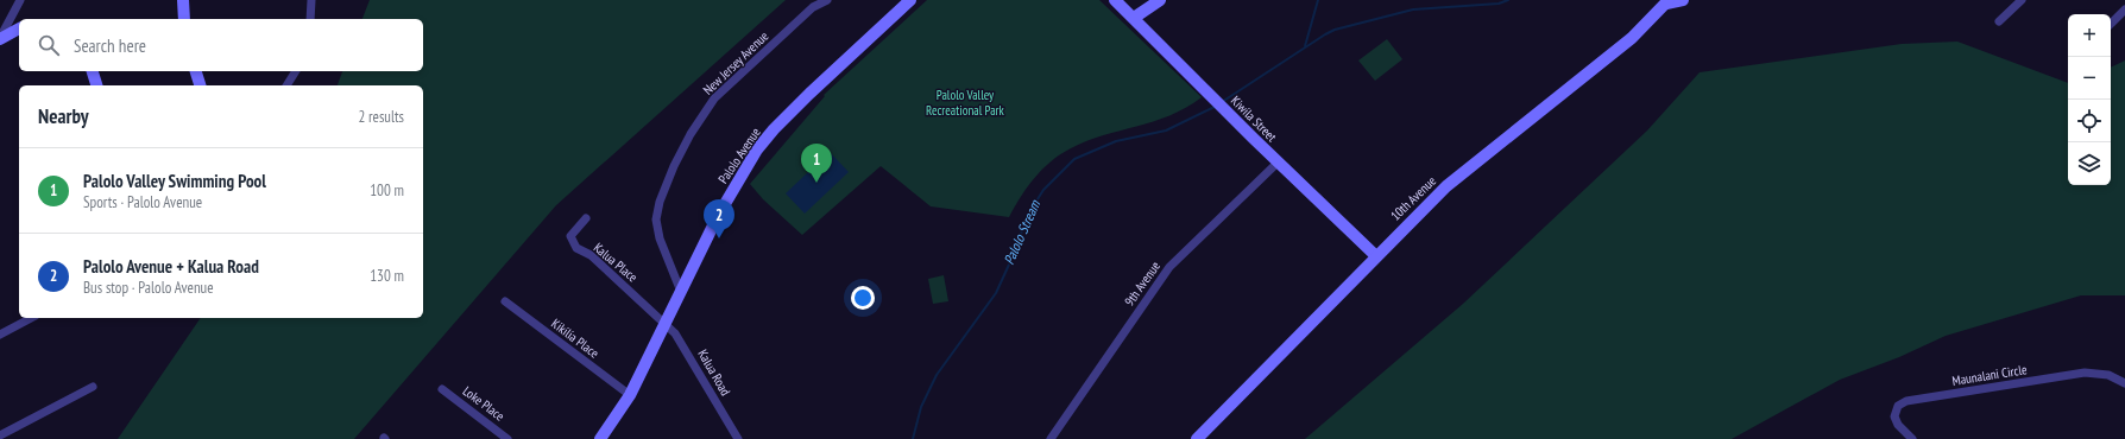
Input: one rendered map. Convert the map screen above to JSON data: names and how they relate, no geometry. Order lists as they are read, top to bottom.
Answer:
{
  "streets": {
    "street": [
      "New Jersey Avenue",
      "Kiwila Street",
      "Palolo Avenue",
      "10th Avenue",
      "Kalua Place",
      "9th Avenue",
      "Kikilia Place",
      "Kalua Road",
      "Maunalani Circle",
      "Loke Place"
    ]
  },
  "crossings": [
    ["New Jersey Avenue", "Palolo Avenue"],
    ["Kiwila Street", "10th Avenue"],
    ["Kiwila Street", "9th Avenue"],
    ["Palolo Avenue", "Kalua Place"],
    ["Palolo Avenue", "Kikilia Place"],
    ["Palolo Avenue", "Kalua Road"],
    ["Kalua Place", "Kalua Road"]
  ],
  "water": ["Palolo Stream"],
  "parks": ["Palolo Valley Recreational Park"],
  "page": {
    "map_buttons": ["+", "−"],
    "search": "Search here",
    "heading": ["Nearby", "2 results"],
    "pins": ["1", "2"],
    "list": [
      {
        "mark": "1",
        "name": "Palolo Valley Swimming Pool",
        "note": "Sports · Palolo Avenue",
        "value": "100 m"
      },
      {
        "mark": "2",
        "name": "Palolo Avenue + Kalua Road",
        "note": "Bus stop · Palolo Avenue",
        "value": "130 m"
      }
    ]
  }
}
